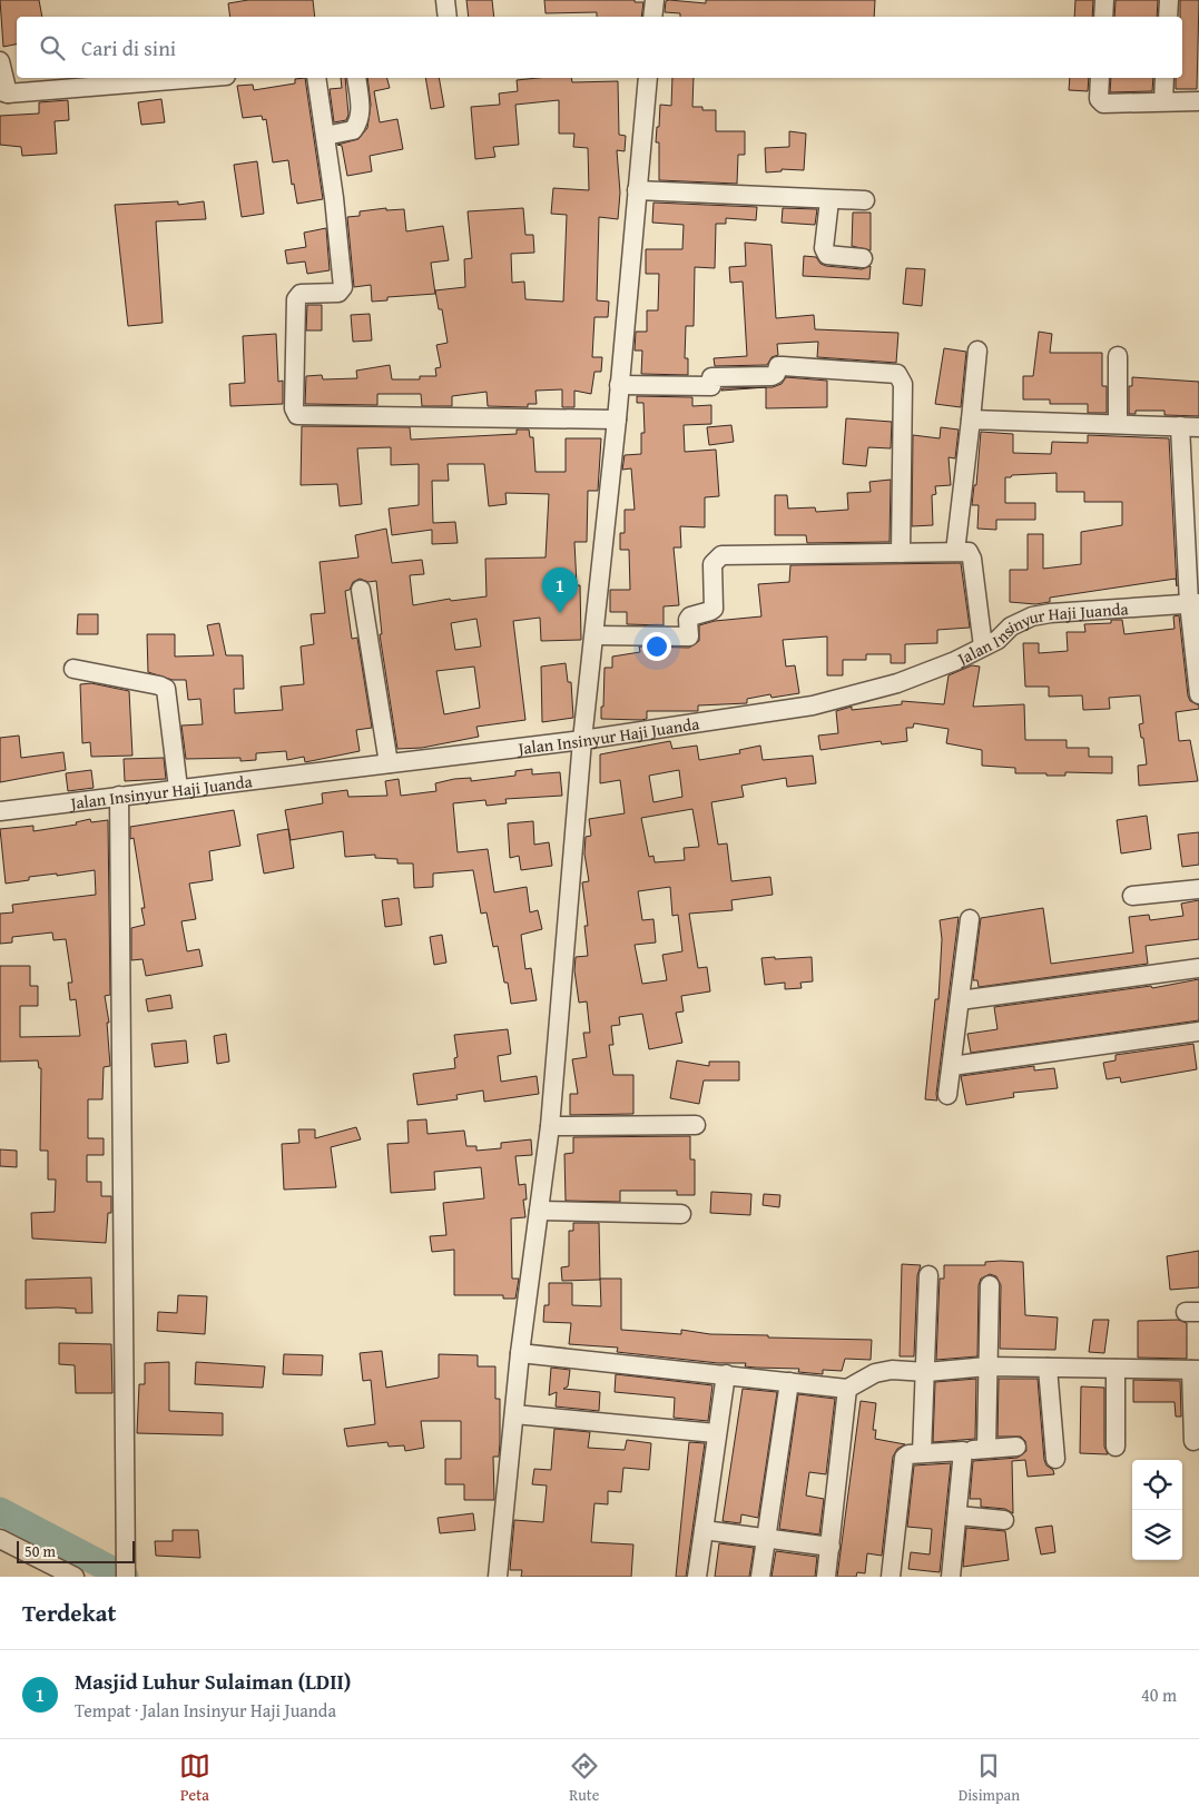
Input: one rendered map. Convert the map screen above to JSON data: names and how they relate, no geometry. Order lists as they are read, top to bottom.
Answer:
{
  "streets": {
    "street": ["Jalan Insinyur Haji Juanda"]
  },
  "scale_bar": "50 m",
  "page": {
    "search": "Cari di sini",
    "pins": "1",
    "scale": "50 m",
    "heading": "Terdekat",
    "list": [
      {
        "mark": "1",
        "name": "Masjid Luhur Sulaiman (LDII)",
        "note": "Tempat · Jalan Insinyur Haji Juanda",
        "value": "40 m"
      }
    ],
    "nav": ["Peta", "Rute", "Disimpan"]
  }
}
